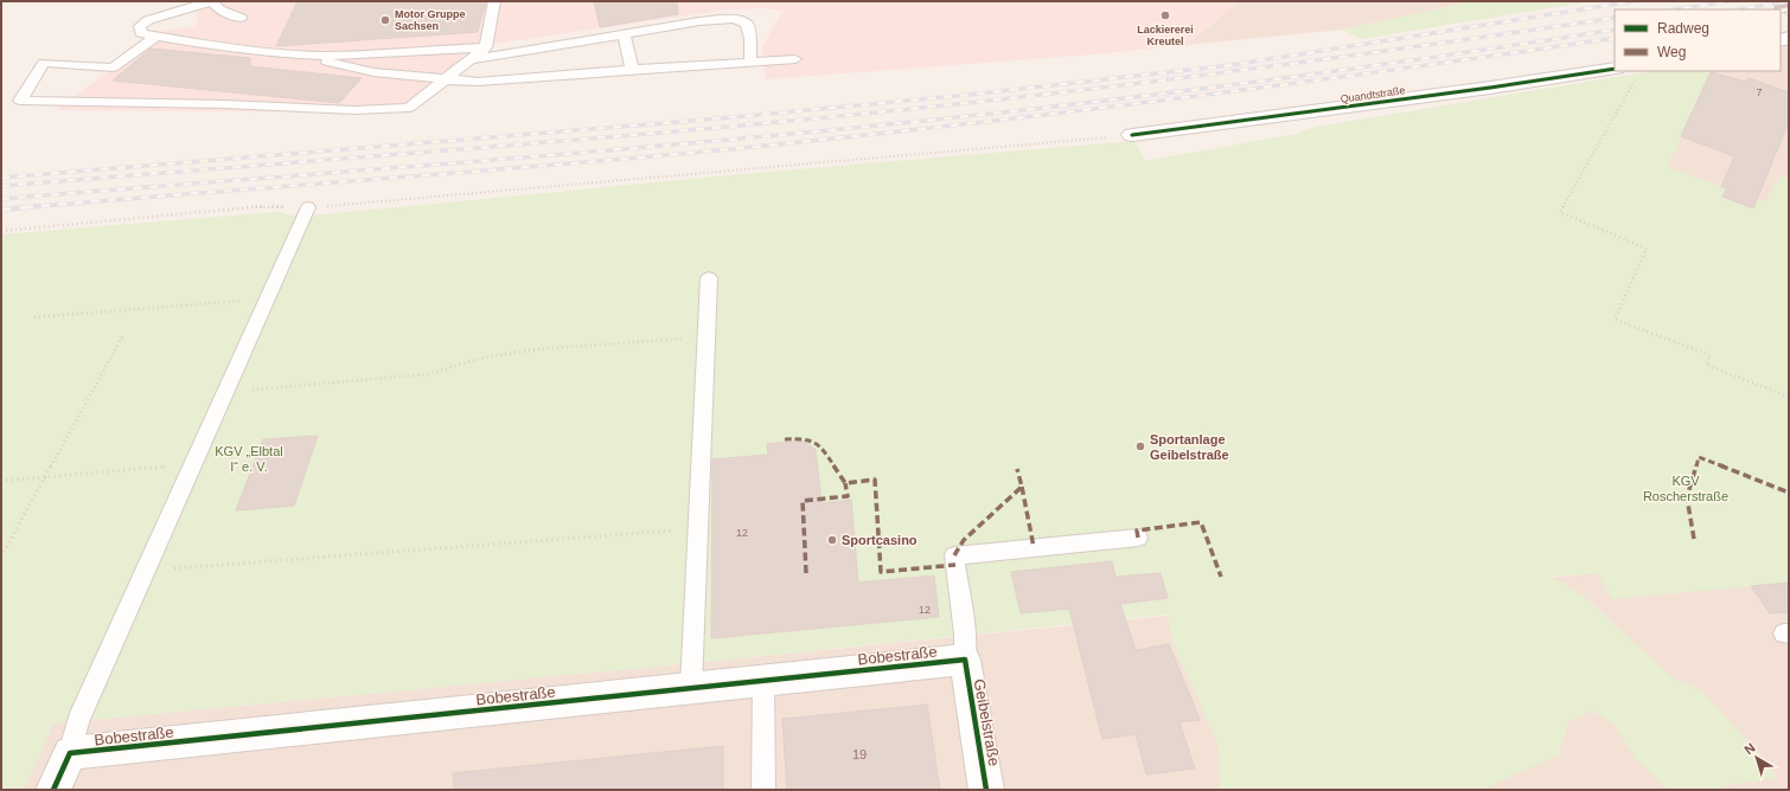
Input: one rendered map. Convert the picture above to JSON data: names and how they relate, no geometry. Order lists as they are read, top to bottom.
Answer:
{
  "streets": {
    "street": ["Quandtstraße", "Bobestraße", "Geibelstraße"]
  },
  "crossings": [
    ["Bobestraße", "Geibelstraße"]
  ],
  "parks": ["KGV „Elbtal I“ e. V.", "KGV Roscherstraße"],
  "places": [
    "Lackiererei Kreutel",
    "Motor Gruppe Sachsen",
    "Sportanlage Geibelstraße",
    "Sportcasino"
  ],
  "house_numbers": [
    "7",
    "12",
    "12",
    "19"
  ],
  "legend": ["Radweg", "Weg"],
  "north": "top left"
}
